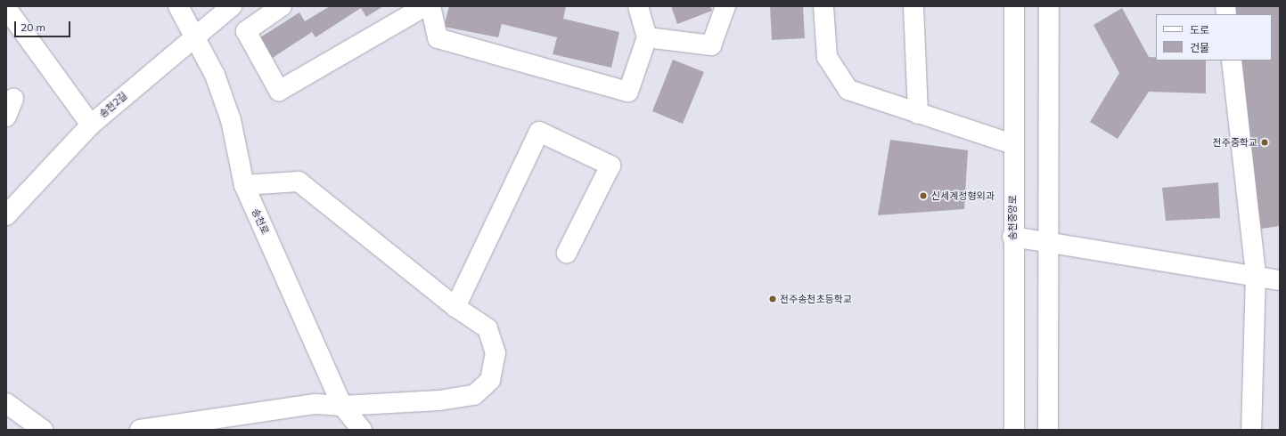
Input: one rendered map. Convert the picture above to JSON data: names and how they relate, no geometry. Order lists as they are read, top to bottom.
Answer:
{
  "streets": {
    "street": ["송천2길", "송천중앙로", "송천로"]
  },
  "crossings": [
    ["송천2길", "송천로"]
  ],
  "places": ["전주중학교", "신세계정형외과", "전주송천초등학교"],
  "legend": ["도로", "건물"],
  "scale_bar": "20 m"
}
